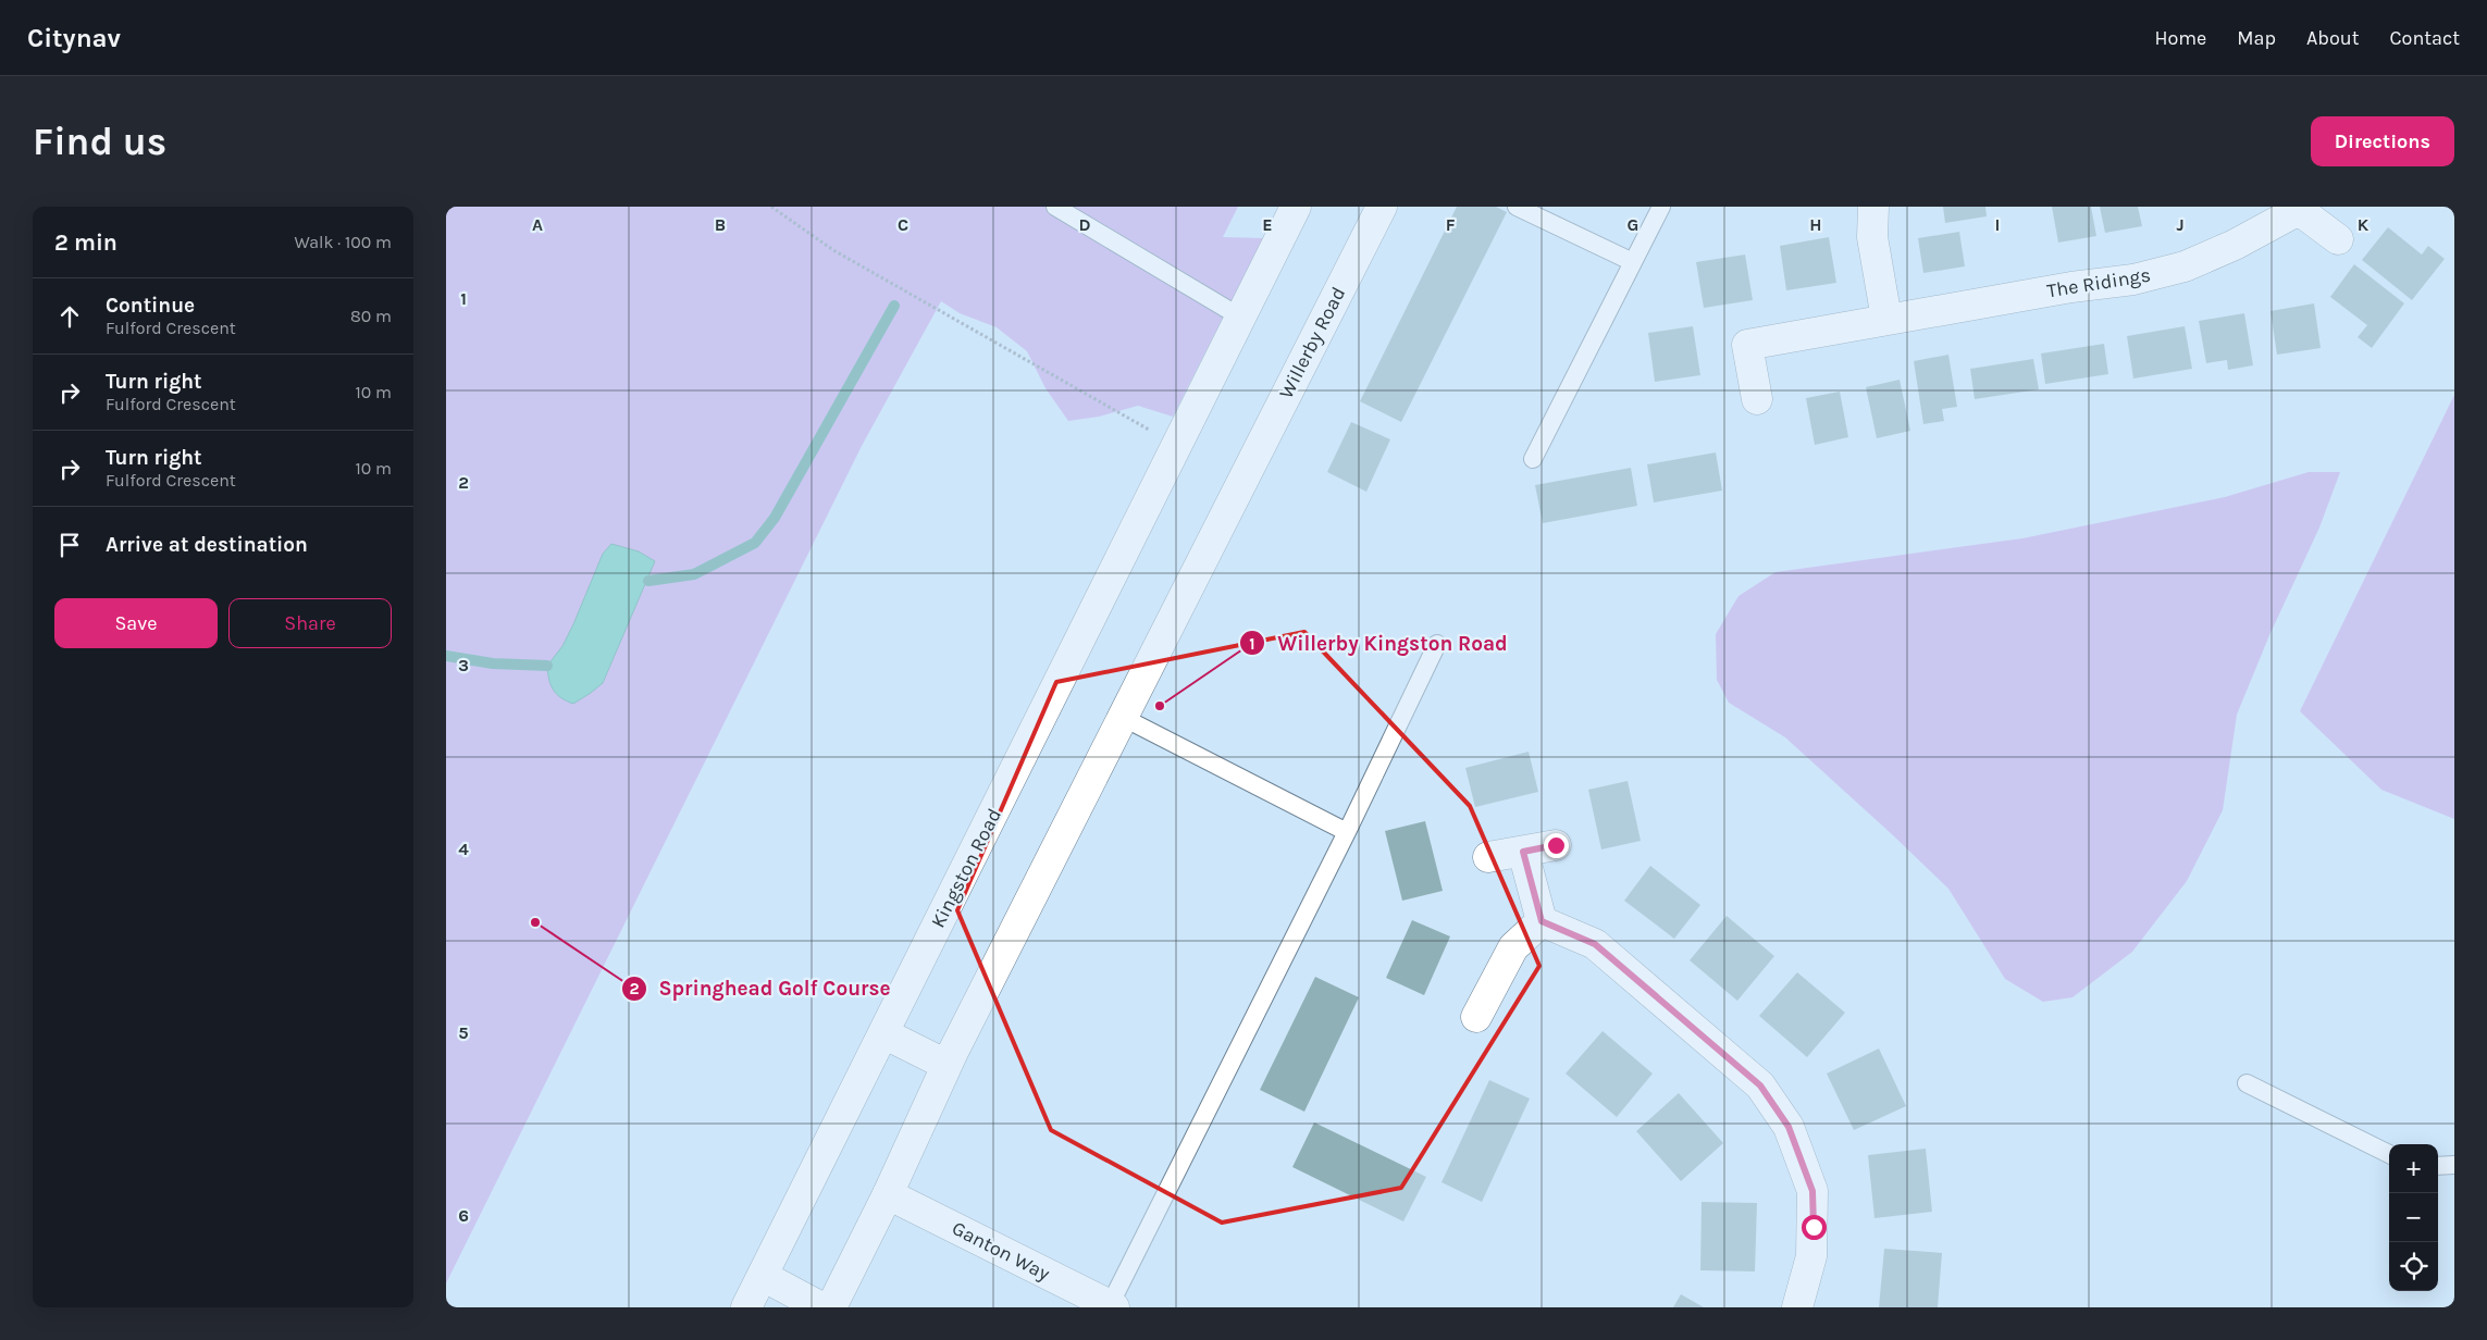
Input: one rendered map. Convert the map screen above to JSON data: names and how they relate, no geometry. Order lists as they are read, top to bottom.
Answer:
{
  "streets": {
    "street": [
      "The Ridings",
      "Willerby Road",
      "Kingston Road",
      "Ganton Way"
    ]
  },
  "places": ["Willerby Kingston Road", "Springhead Golf Course"],
  "page": {
    "header": "Citynav",
    "nav": [
      "Home",
      "Map",
      "About",
      "Contact"
    ],
    "buttons": [
      "Directions",
      ["Save", "Share"]
    ],
    "title": "Find us",
    "heading": ["2 min", "Walk · 100 m"],
    "list": [
      ["Continue", "Fulford Crescent", "80 m"],
      ["Turn right", "Fulford Crescent", "10 m"],
      ["Turn right", "Fulford Crescent", "10 m"],
      "Arrive at destination"
    ],
    "map_buttons": ["+", "−"]
  },
  "grid": {
    "columns": [
      "A",
      "B",
      "C",
      "D",
      "E",
      "F",
      "G",
      "H",
      "I",
      "J",
      "K"
    ],
    "rows": [
      "1",
      "2",
      "3",
      "4",
      "5",
      "6"
    ]
  }
}
